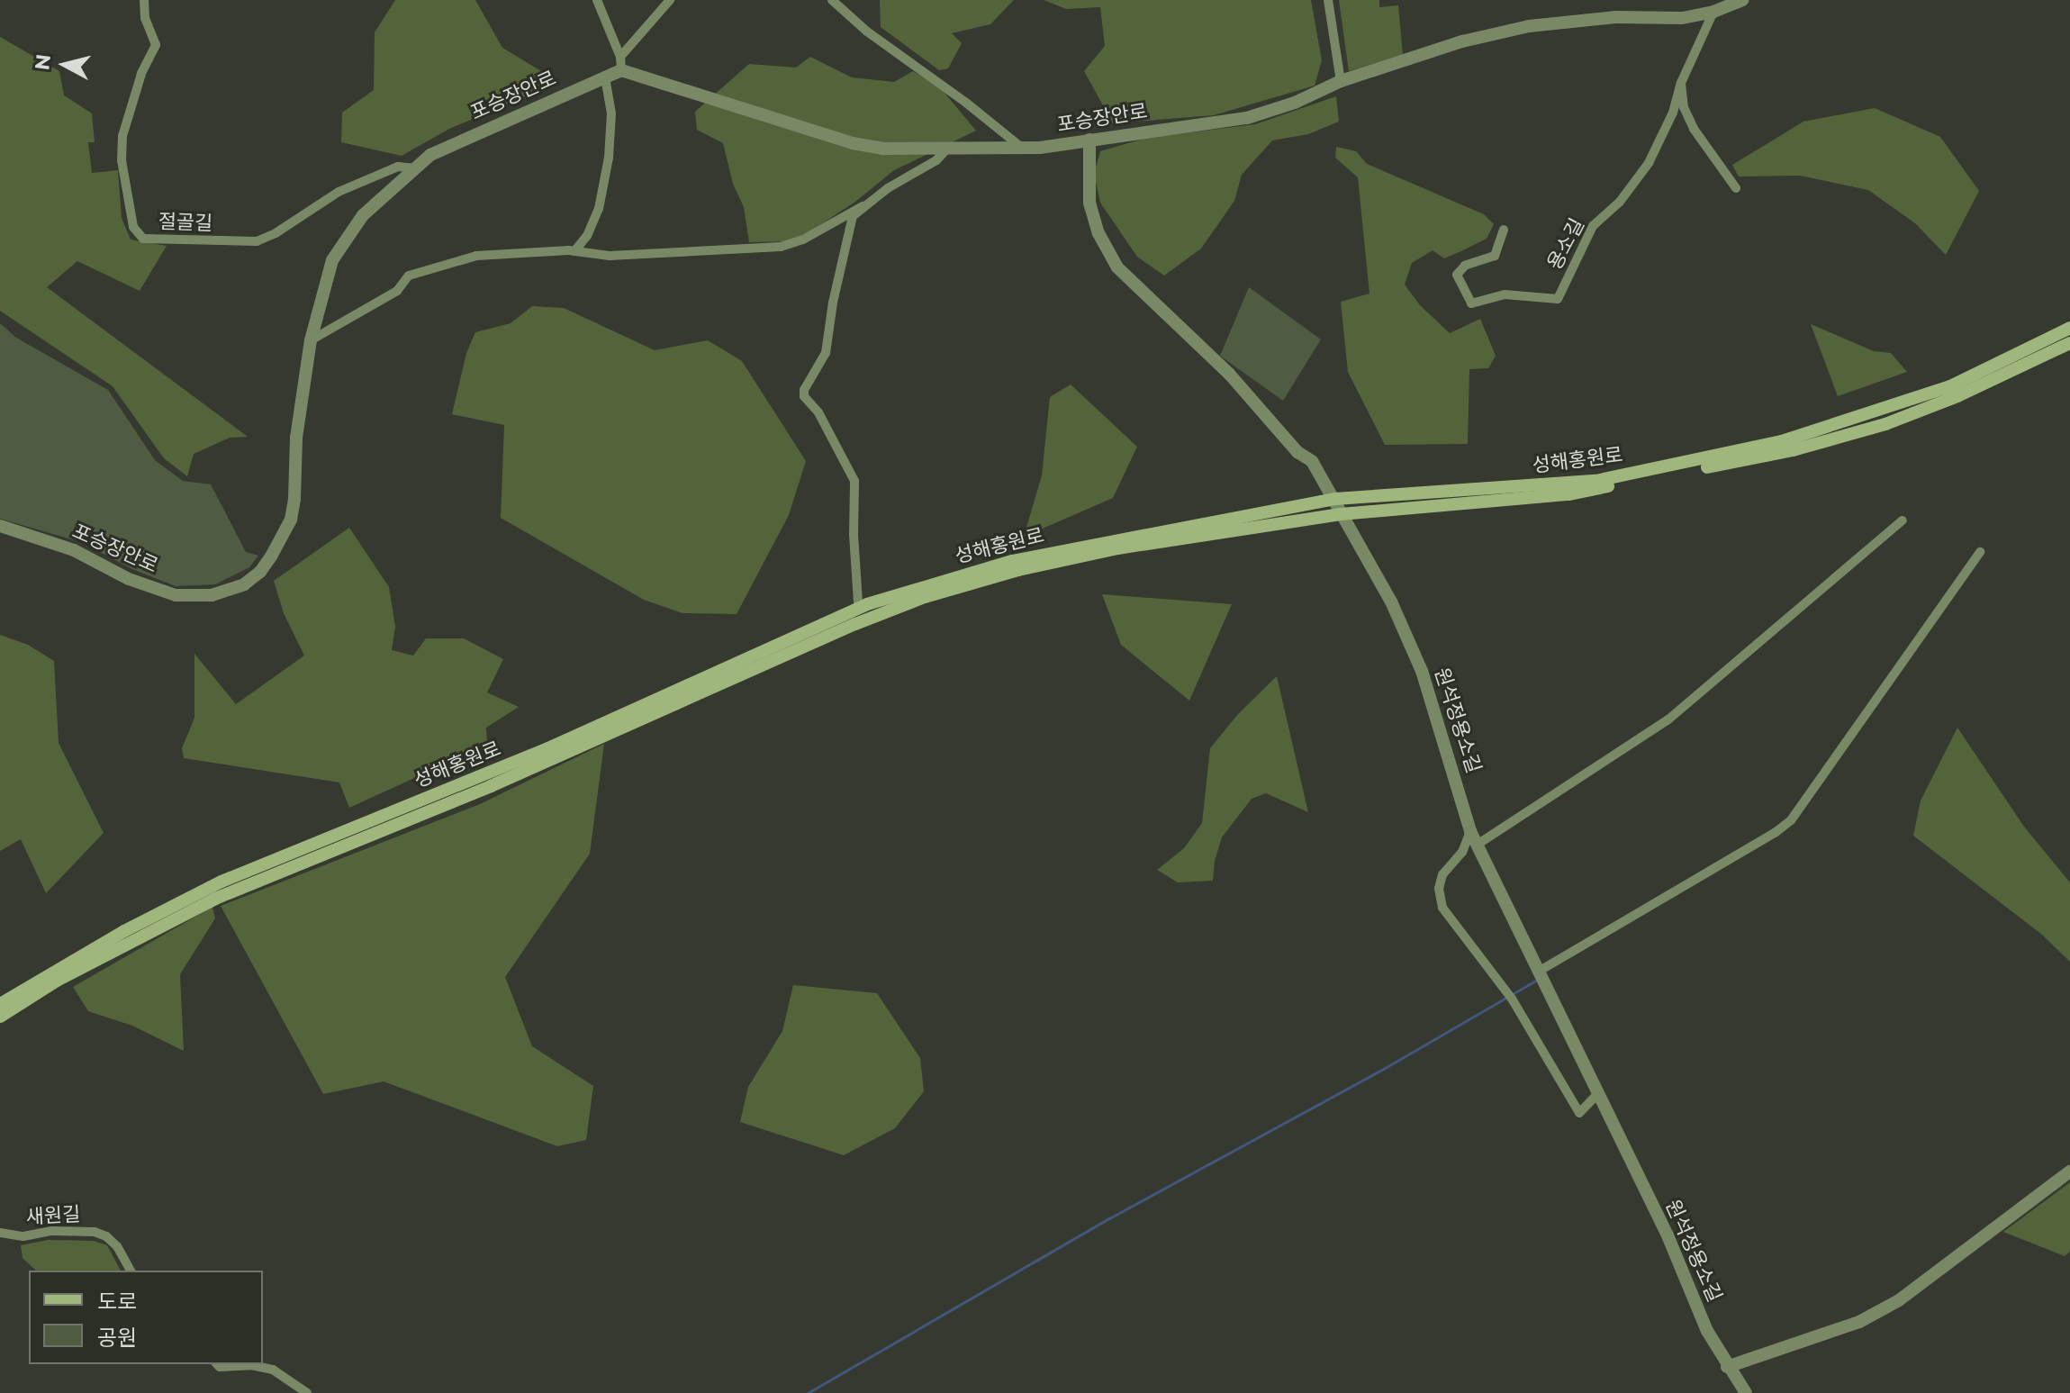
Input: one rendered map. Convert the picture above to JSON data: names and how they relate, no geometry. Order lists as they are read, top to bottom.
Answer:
{
  "streets": {
    "main road": ["성해홍원로"],
    "street": [
      "포승장안로",
      "절골길",
      "용소길",
      "원석정용소길",
      "새원길"
    ]
  },
  "crossings": [
    ["포승장안로", "절골길"],
    ["포승장안로", "용소길"],
    ["포승장안로", "원석정용소길"],
    ["성해홍원로", "원석정용소길"]
  ],
  "legend": ["도로", "공원"],
  "north": "left"
}
